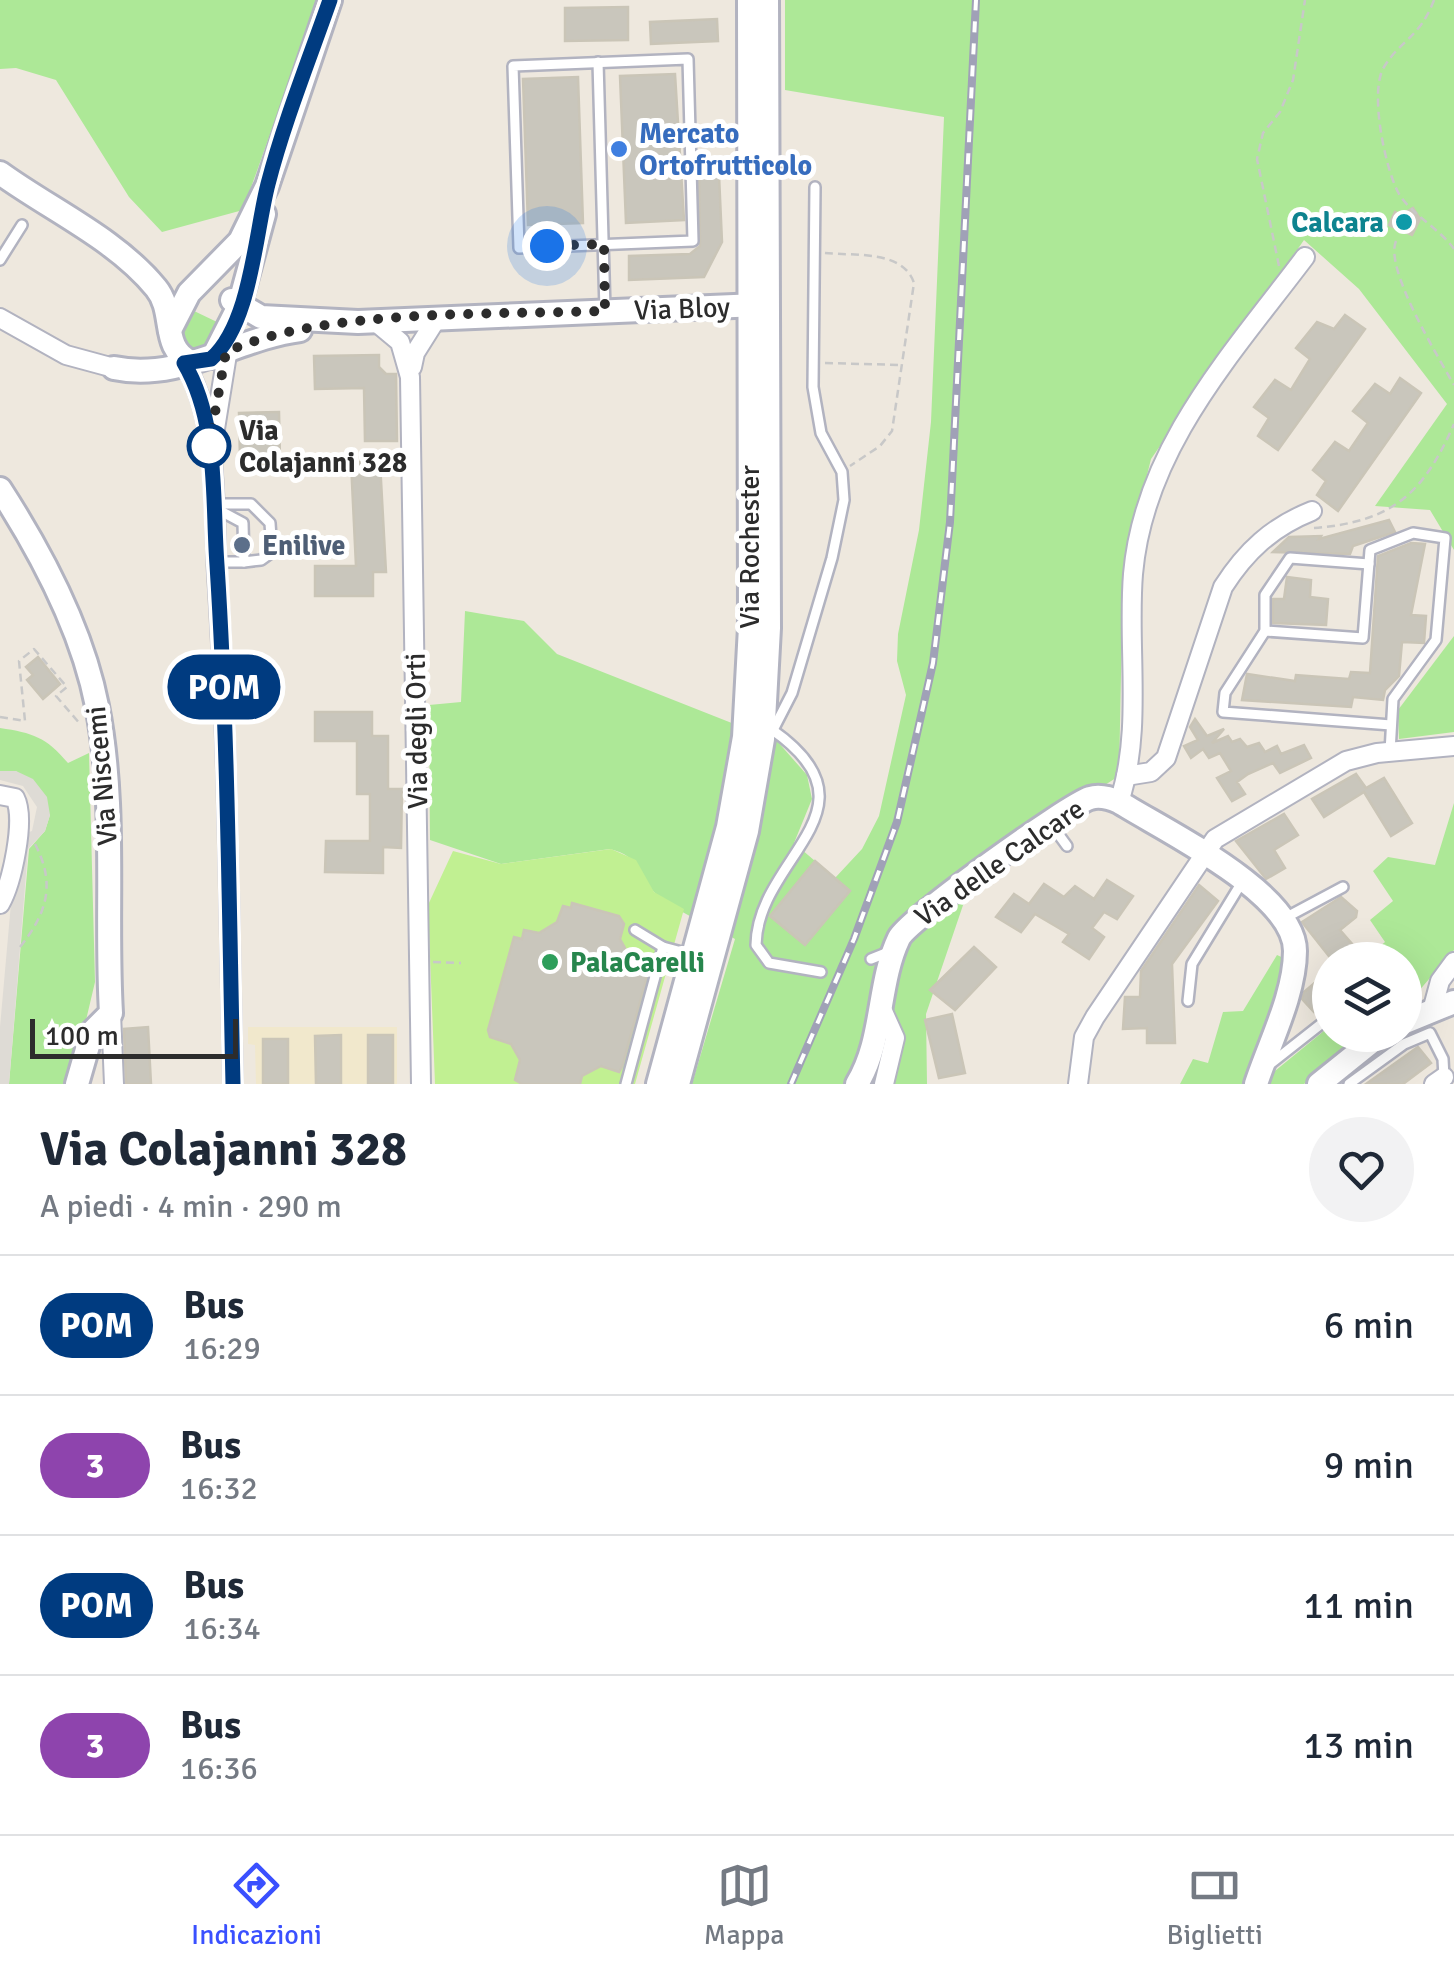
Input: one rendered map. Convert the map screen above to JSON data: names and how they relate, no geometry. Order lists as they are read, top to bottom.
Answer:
{
  "streets": {
    "main road": [
      "Via Bloy",
      "Via Rochester",
      "Via Niscemi",
      "Via delle Calcare"
    ],
    "street": ["Via degli Orti"]
  },
  "crossings": [
    ["Via Bloy", "Via Rochester"],
    ["Via Bloy", "Via degli Orti"]
  ],
  "places": [
    "Mercato Ortofrutticolo",
    "Calcara",
    "Via Colajanni 328",
    "Enilive",
    "PalaCarelli"
  ],
  "lines": ["bus line POM"],
  "scale_bar": "100 m",
  "page": {
    "on_map": "POM",
    "scale": "100 m",
    "heading": ["Via Colajanni 328", "A piedi · 4 min · 290 m"],
    "list": [
      {
        "mark": "POM",
        "name": "Bus",
        "note": "16:29",
        "value": "6 min"
      },
      {
        "mark": "3",
        "name": "Bus",
        "note": "16:32",
        "value": "9 min"
      },
      {
        "mark": "POM",
        "name": "Bus",
        "note": "16:34",
        "value": "11 min"
      },
      {
        "mark": "3",
        "name": "Bus",
        "note": "16:36",
        "value": "13 min"
      }
    ],
    "tabs": ["Indicazioni", "Mappa", "Biglietti"]
  }
}
